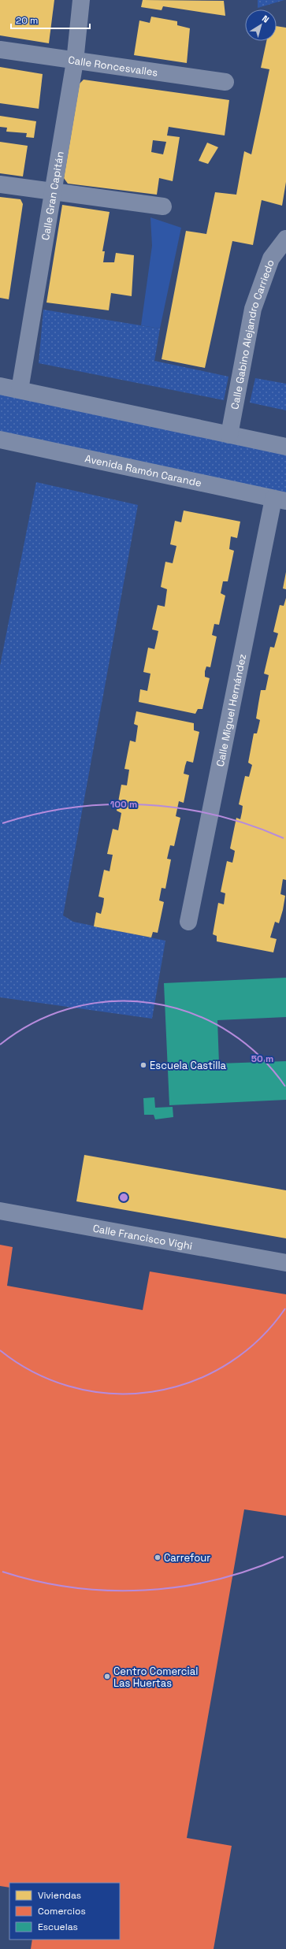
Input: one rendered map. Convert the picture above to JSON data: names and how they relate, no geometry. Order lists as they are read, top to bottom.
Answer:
{
  "streets": {
    "street": [
      "Calle Roncesvalles",
      "Calle Gran Capitán",
      "Calle Gabino Alejandro Carriedo",
      "Avenida Ramón Carande",
      "Calle Miguel Hernández",
      "Calle Francisco Vighi"
    ]
  },
  "crossings": [
    ["Calle Roncesvalles", "Calle Gran Capitán"],
    ["Avenida Ramón Carande", "Calle Miguel Hernández"]
  ],
  "places": ["Escuela Castilla", "Carrefour", "Centro Comercial Las Huertas"],
  "legend": ["Viviendas", "Comercios", "Escuelas"],
  "scale_bar": "20 m",
  "north": "top right",
  "rings": ["100 m", "50 m"]
}
